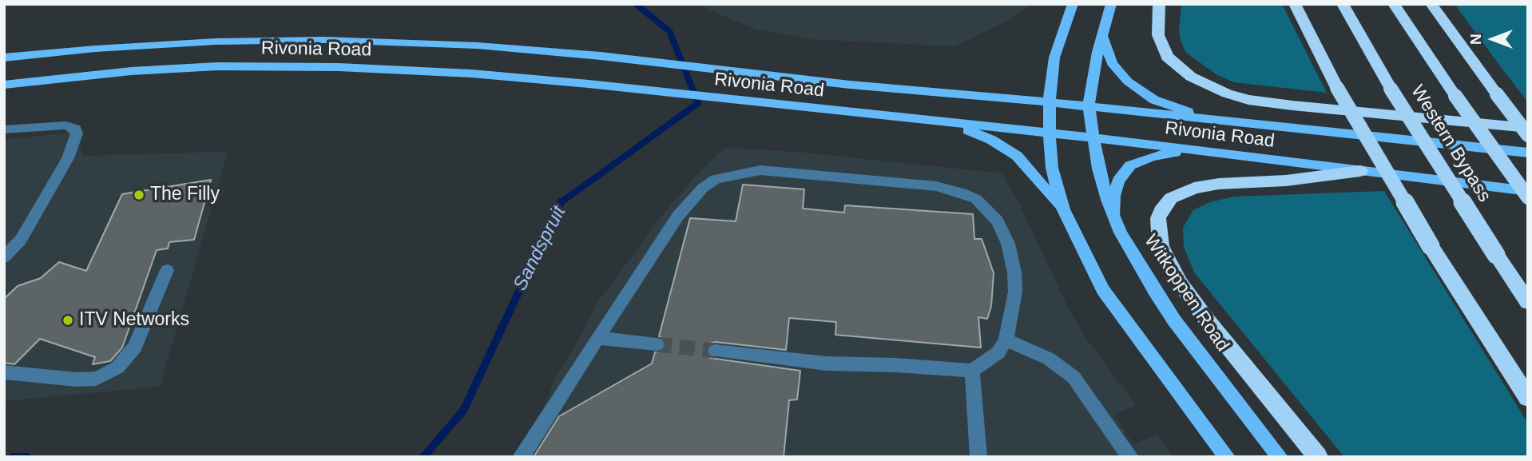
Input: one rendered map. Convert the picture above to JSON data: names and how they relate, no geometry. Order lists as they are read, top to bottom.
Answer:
{
  "streets": {
    "highway": ["Western Bypass"],
    "main road": ["Rivonia Road", "Witkoppen Road"]
  },
  "crossings": [
    ["Rivonia Road", "Witkoppen Road"]
  ],
  "water": ["Sandspruit"],
  "places": ["The Filly", "ITV Networks"],
  "north": "left"
}
